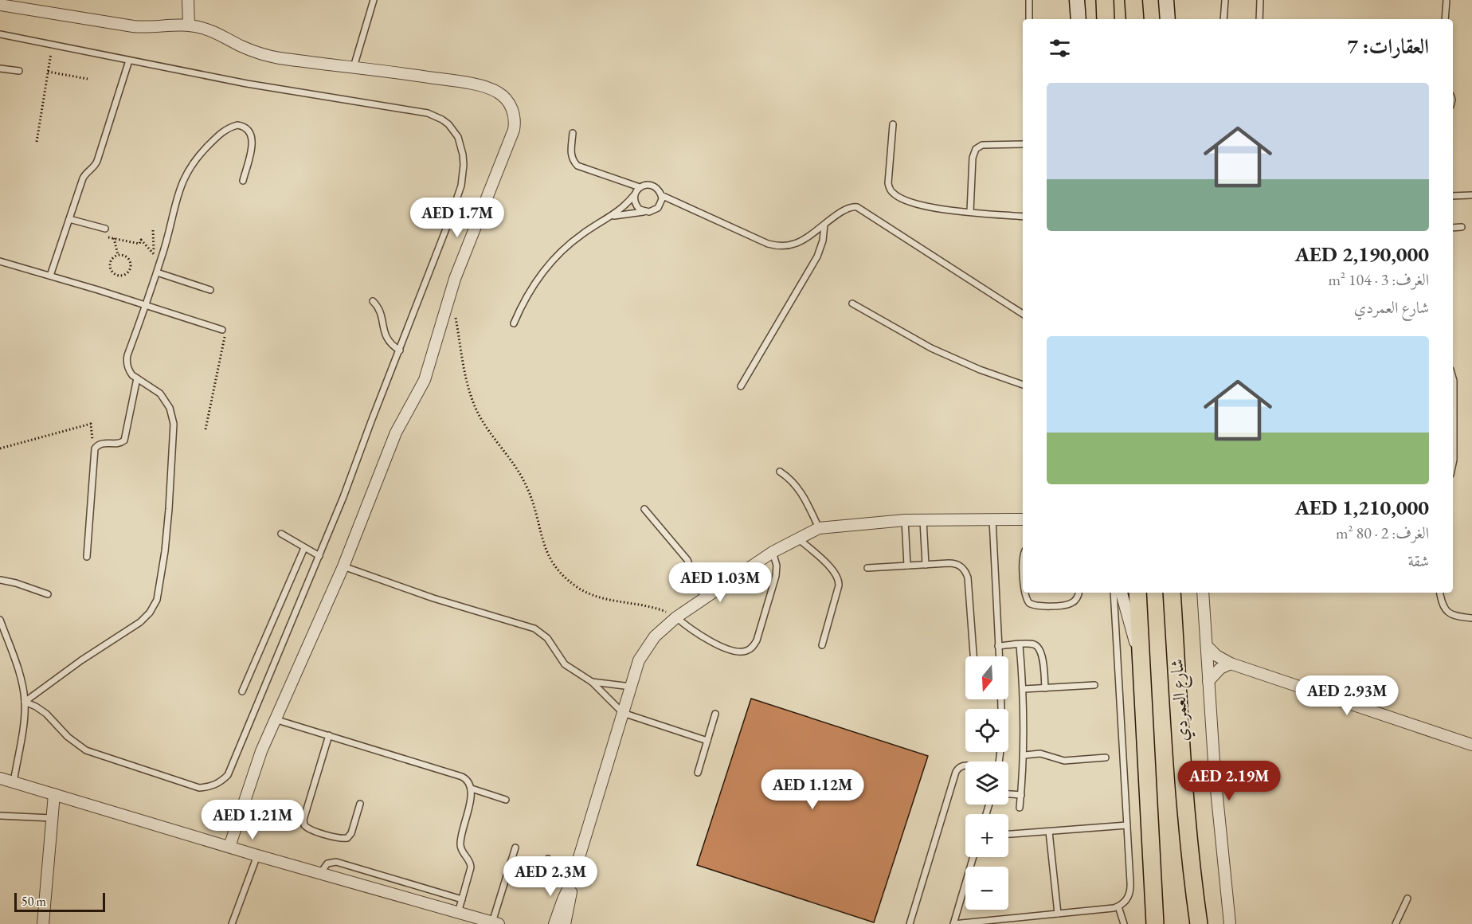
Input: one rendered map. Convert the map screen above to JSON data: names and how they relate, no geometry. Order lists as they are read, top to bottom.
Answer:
{
  "streets": {
    "main road": ["شارع العمردي"]
  },
  "scale_bar": "50 m",
  "north": "bottom",
  "page": {
    "heading": "العقارات: 7",
    "list": [
      {
        "name": "AED 2,190,000",
        "note": "الغرف: 3 · 104 m² · شارع العمردي"
      },
      {
        "name": "AED 1,210,000",
        "note": "الغرف: 2 · 80 m² · شقة"
      }
    ],
    "price": [
      "AED 1.7M",
      "AED 1.03M",
      "AED 2.93M",
      "AED 2.19M",
      "AED 1.12M",
      "AED 1.21M",
      "AED 2.3M"
    ],
    "map_buttons": ["+", "−"],
    "scale": "50 m"
  }
}
